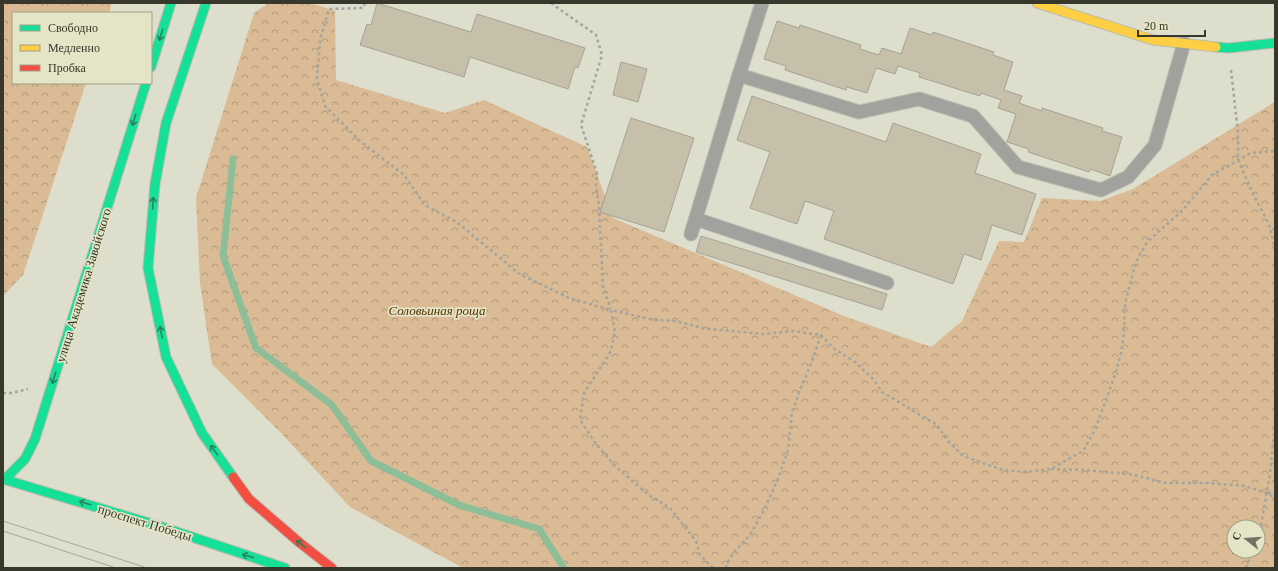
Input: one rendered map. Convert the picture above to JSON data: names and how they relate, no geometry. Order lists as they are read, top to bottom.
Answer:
{
  "streets": {
    "street": ["улица Академика Завойского", "проспект Победы"]
  },
  "crossings": [
    ["улица Академика Завойского", "проспект Победы"]
  ],
  "one_way": ["улица Академика Завойского", "проспект Победы"],
  "parks": ["Соловьиная роща"],
  "legend": ["Свободно", "Медленно", "Пробка"],
  "scale_bar": "20 m",
  "north": "left"
}
